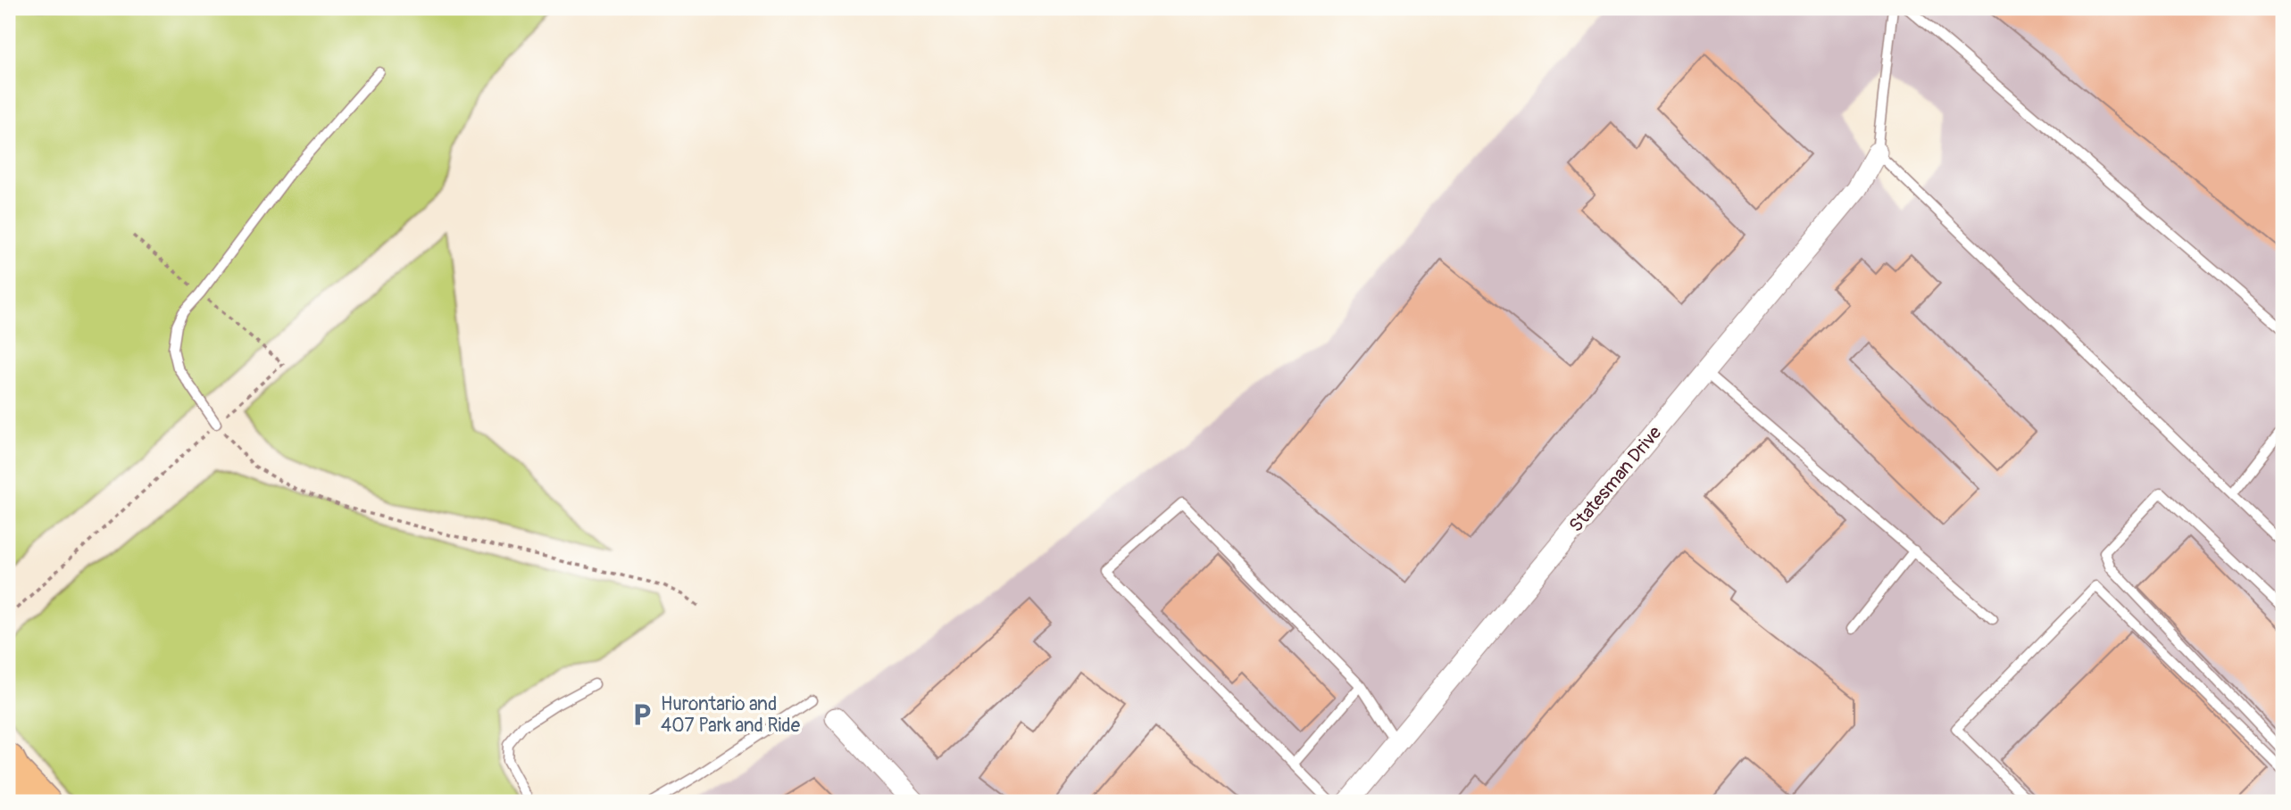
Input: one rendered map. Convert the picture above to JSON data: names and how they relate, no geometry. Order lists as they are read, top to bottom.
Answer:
{
  "streets": {
    "street": ["Statesman Drive"]
  },
  "places": {
    "parking": ["Hurontario and 407 Park and Ride"]
  }
}
